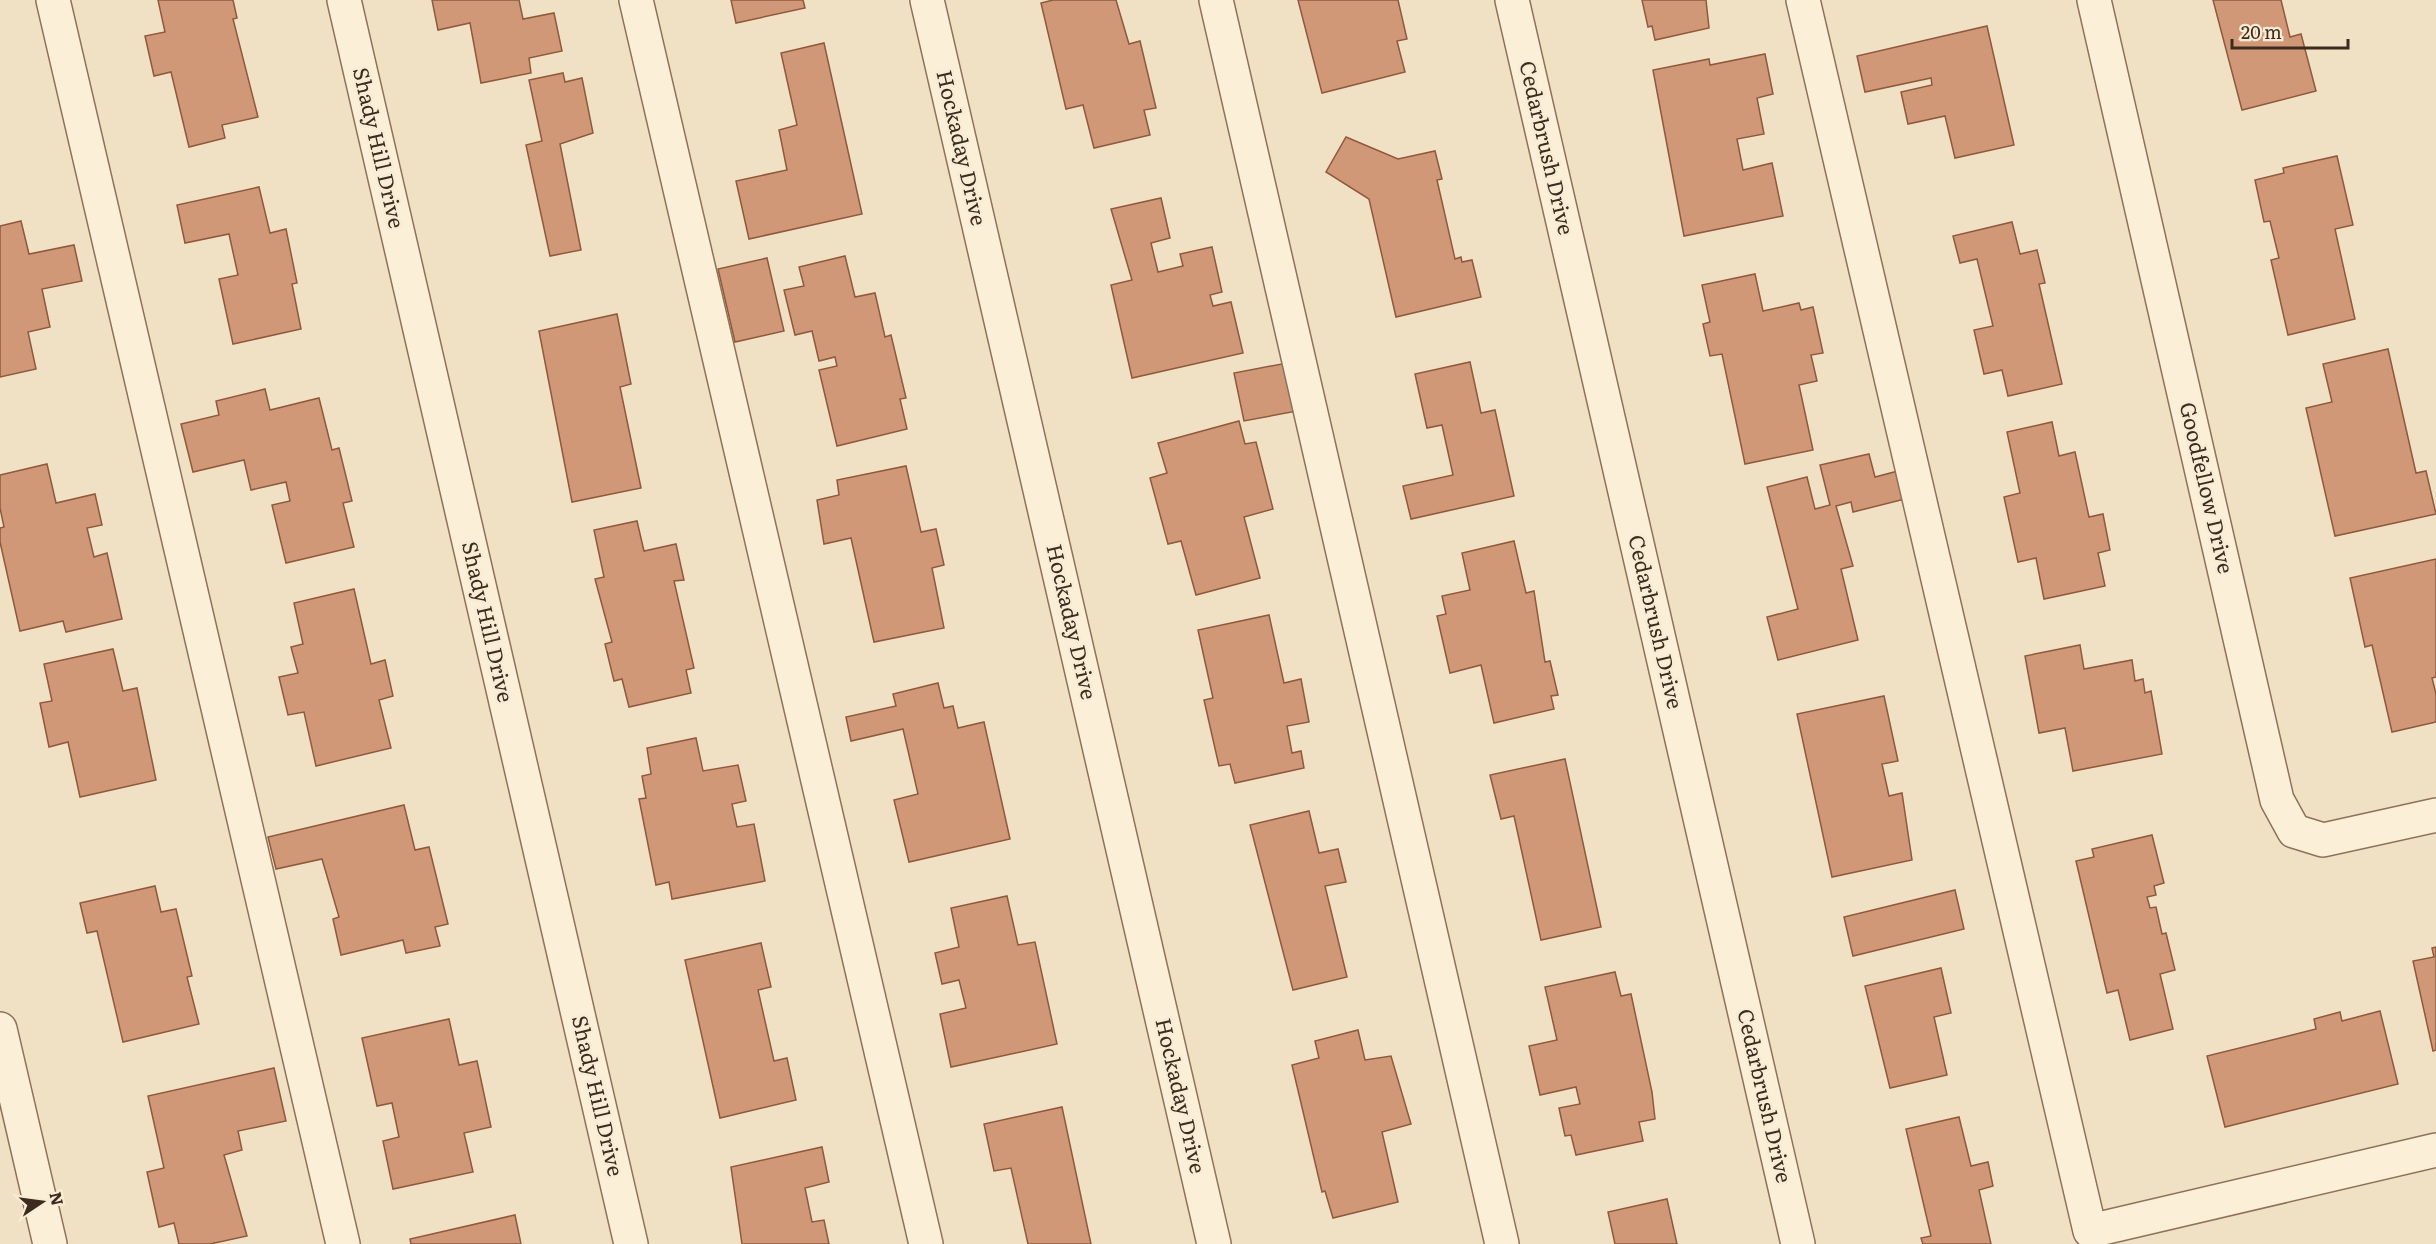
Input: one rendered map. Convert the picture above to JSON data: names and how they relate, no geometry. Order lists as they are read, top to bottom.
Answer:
{
  "streets": {
    "street": [
      "Shady Hill Drive",
      "Hockaday Drive",
      "Cedarbrush Drive",
      "Goodfellow Drive"
    ]
  },
  "scale_bar": "20 m",
  "north": "right"
}
